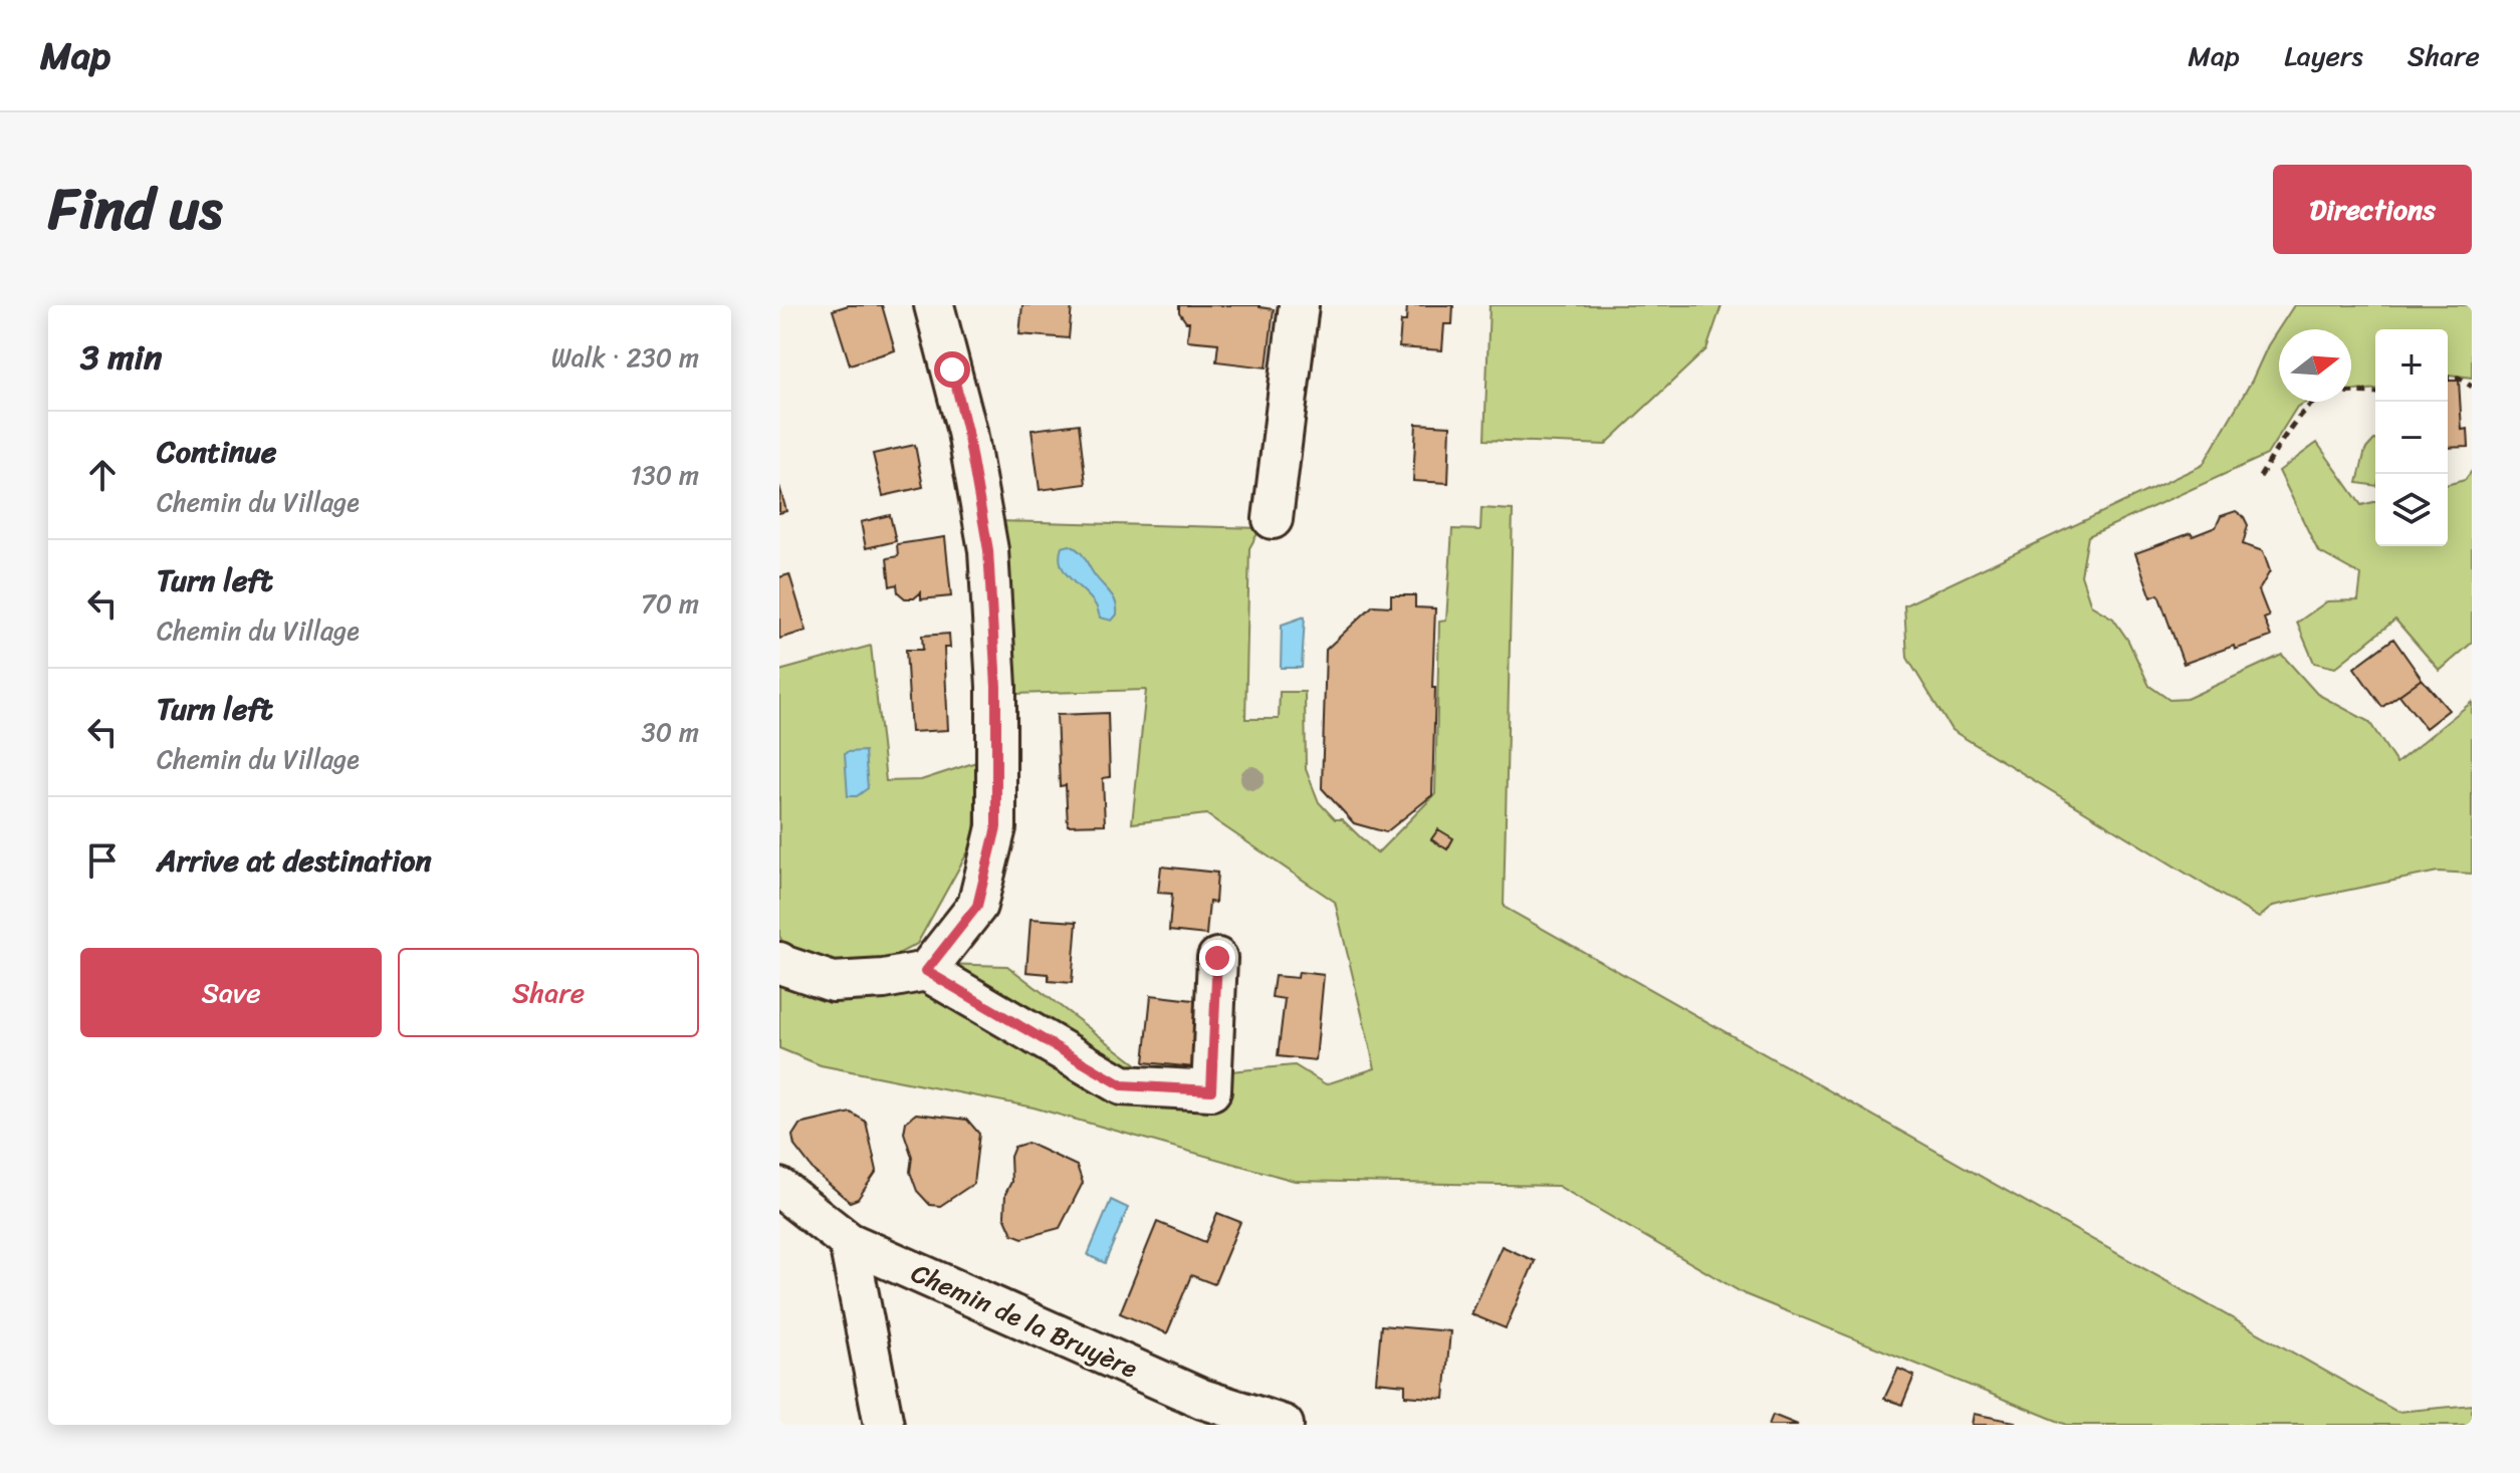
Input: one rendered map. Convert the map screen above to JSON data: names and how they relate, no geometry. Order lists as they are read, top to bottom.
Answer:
{
  "streets": {
    "street": ["Chemin de la Bruyère"]
  },
  "north": "right",
  "page": {
    "header": "Map",
    "nav": ["Map", "Layers", "Share"],
    "title": "Find us",
    "buttons": [
      "Directions",
      ["Save", "Share"]
    ],
    "heading": ["3 min", "Walk · 230 m"],
    "map_buttons": ["+", "−"],
    "list": [
      ["Continue", "Chemin du Village", "130 m"],
      ["Turn left", "Chemin du Village", "70 m"],
      ["Turn left", "Chemin du Village", "30 m"],
      "Arrive at destination"
    ]
  }
}
